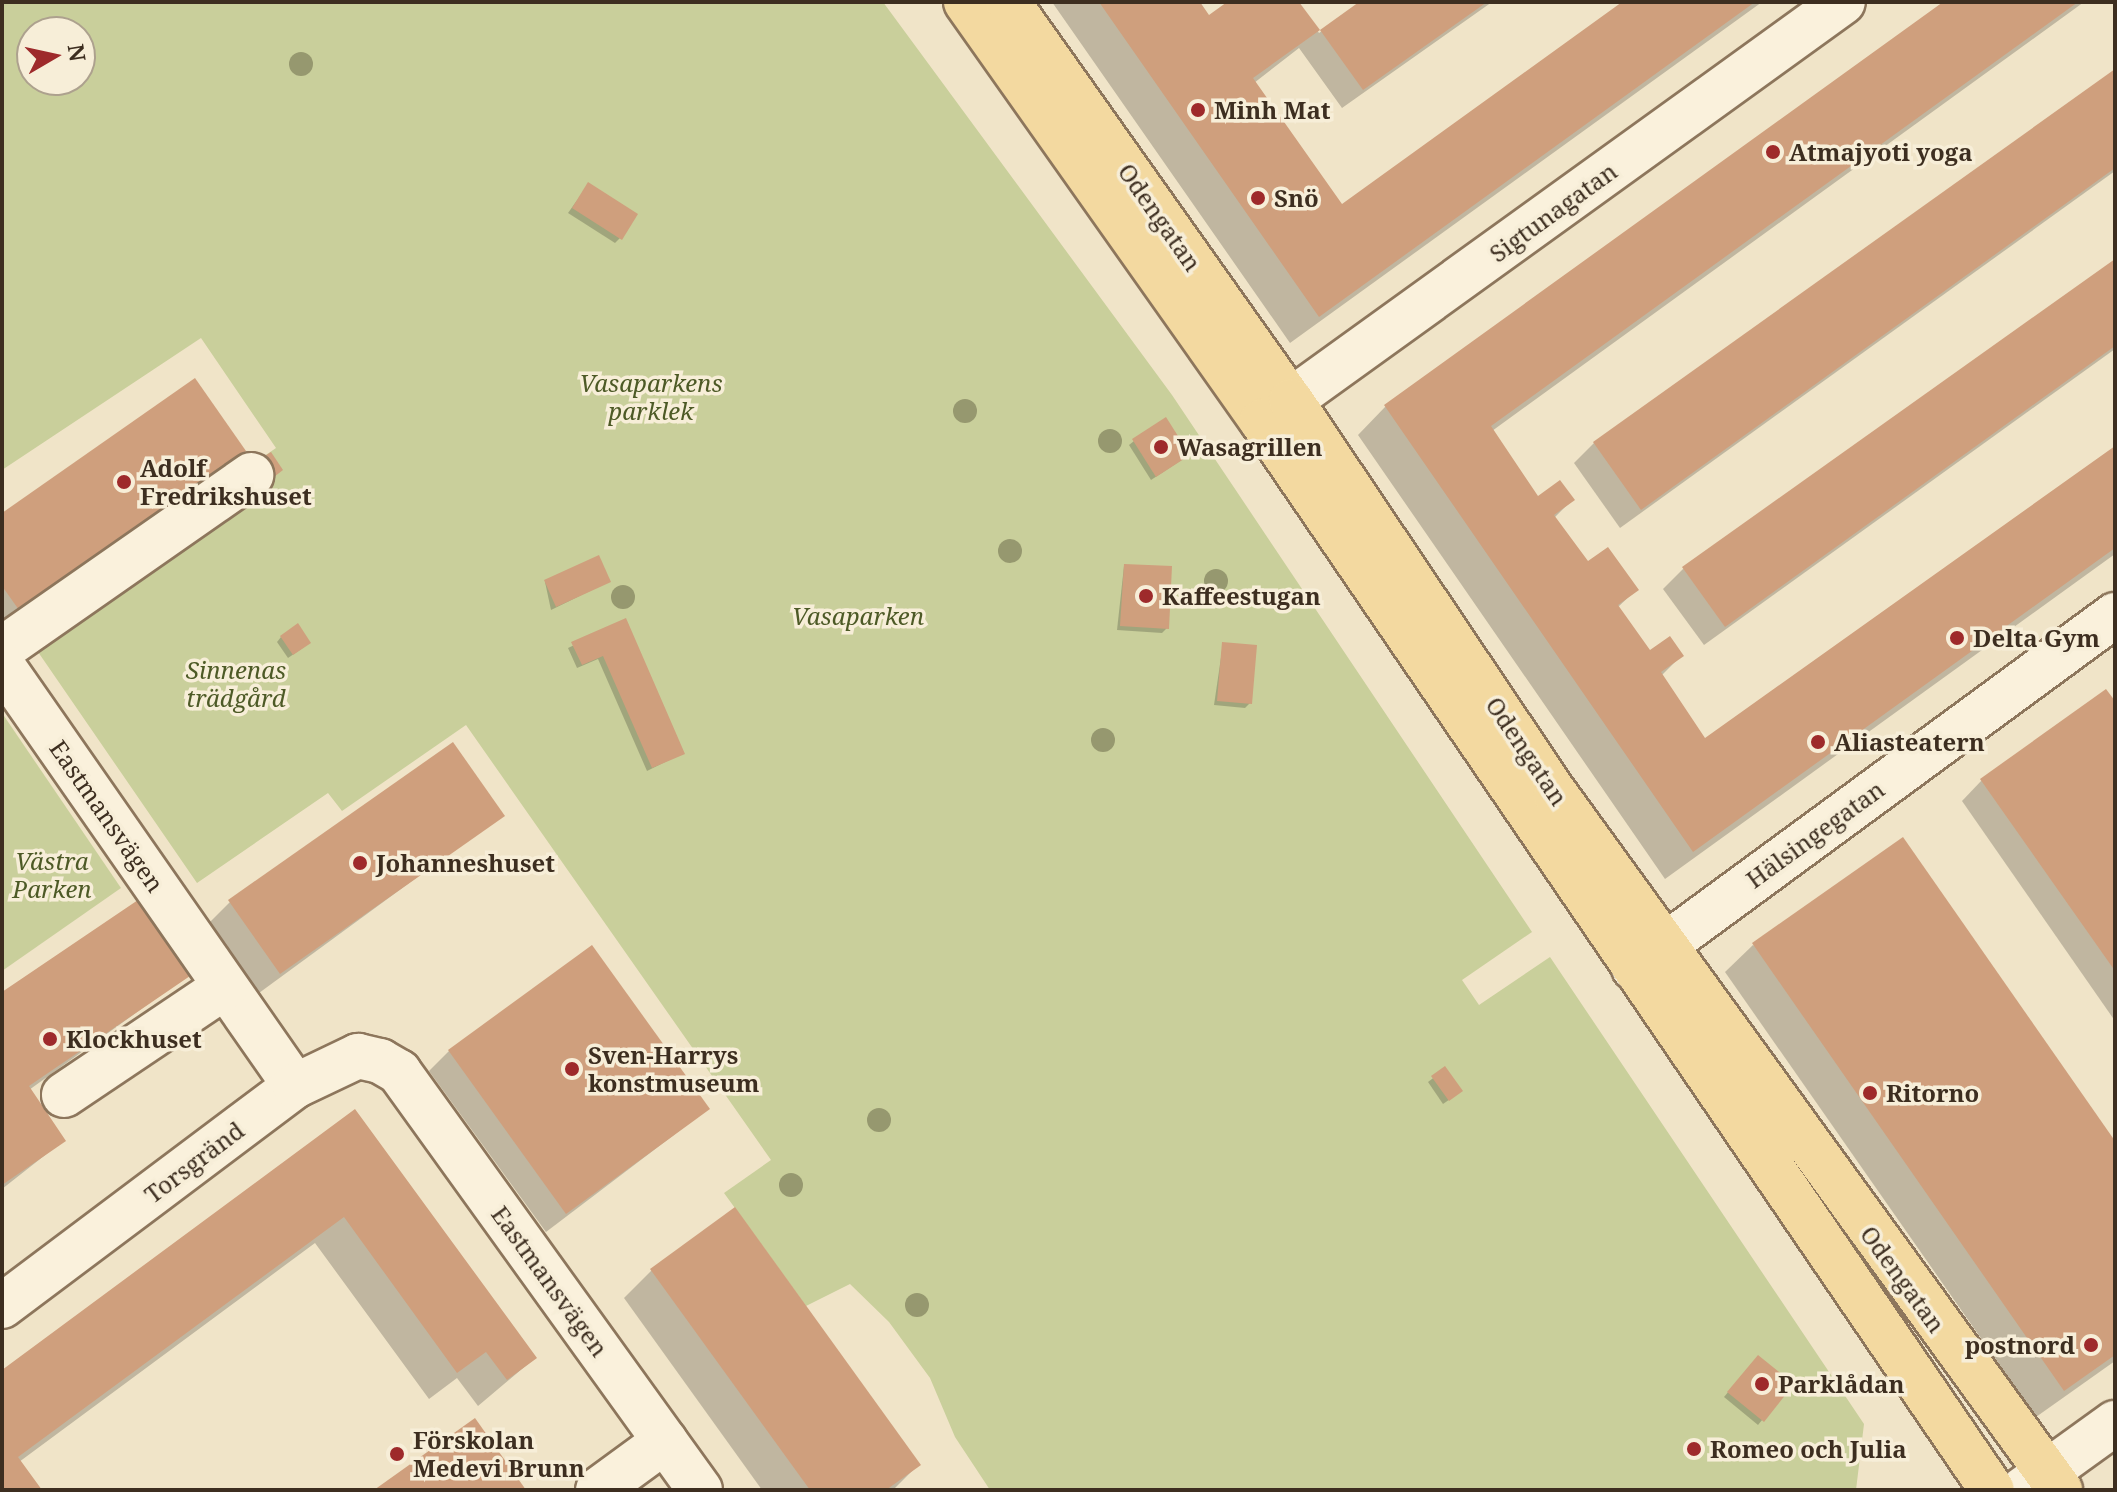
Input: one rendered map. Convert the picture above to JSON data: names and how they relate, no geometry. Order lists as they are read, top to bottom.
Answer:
{
  "streets": {
    "main road": ["Odengatan"],
    "street": [
      "Sigtunagatan",
      "Eastmansvägen",
      "Hälsingegatan",
      "Torsgränd"
    ]
  },
  "crossings": [
    ["Sigtunagatan", "Odengatan"],
    ["Odengatan", "Hälsingegatan"],
    ["Eastmansvägen", "Torsgränd"]
  ],
  "parks": [
    "Vasaparkens parklek",
    "Vasaparken",
    "Sinnenas trädgård",
    "Västra Parken"
  ],
  "places": [
    "Minh Mat",
    "Atmajyoti yoga",
    "Snö",
    "Wasagrillen",
    "Adolf Fredrikshuset",
    "Kaffeestugan",
    "Delta Gym",
    "Aliasteatern",
    "Johanneshuset",
    "Klockhuset",
    "Sven-Harrys konstmuseum",
    "Ritorno",
    "postnord",
    "Parklådan",
    "Romeo och Julia",
    "Förskolan Medevi Brunn"
  ],
  "north": "right"
}
